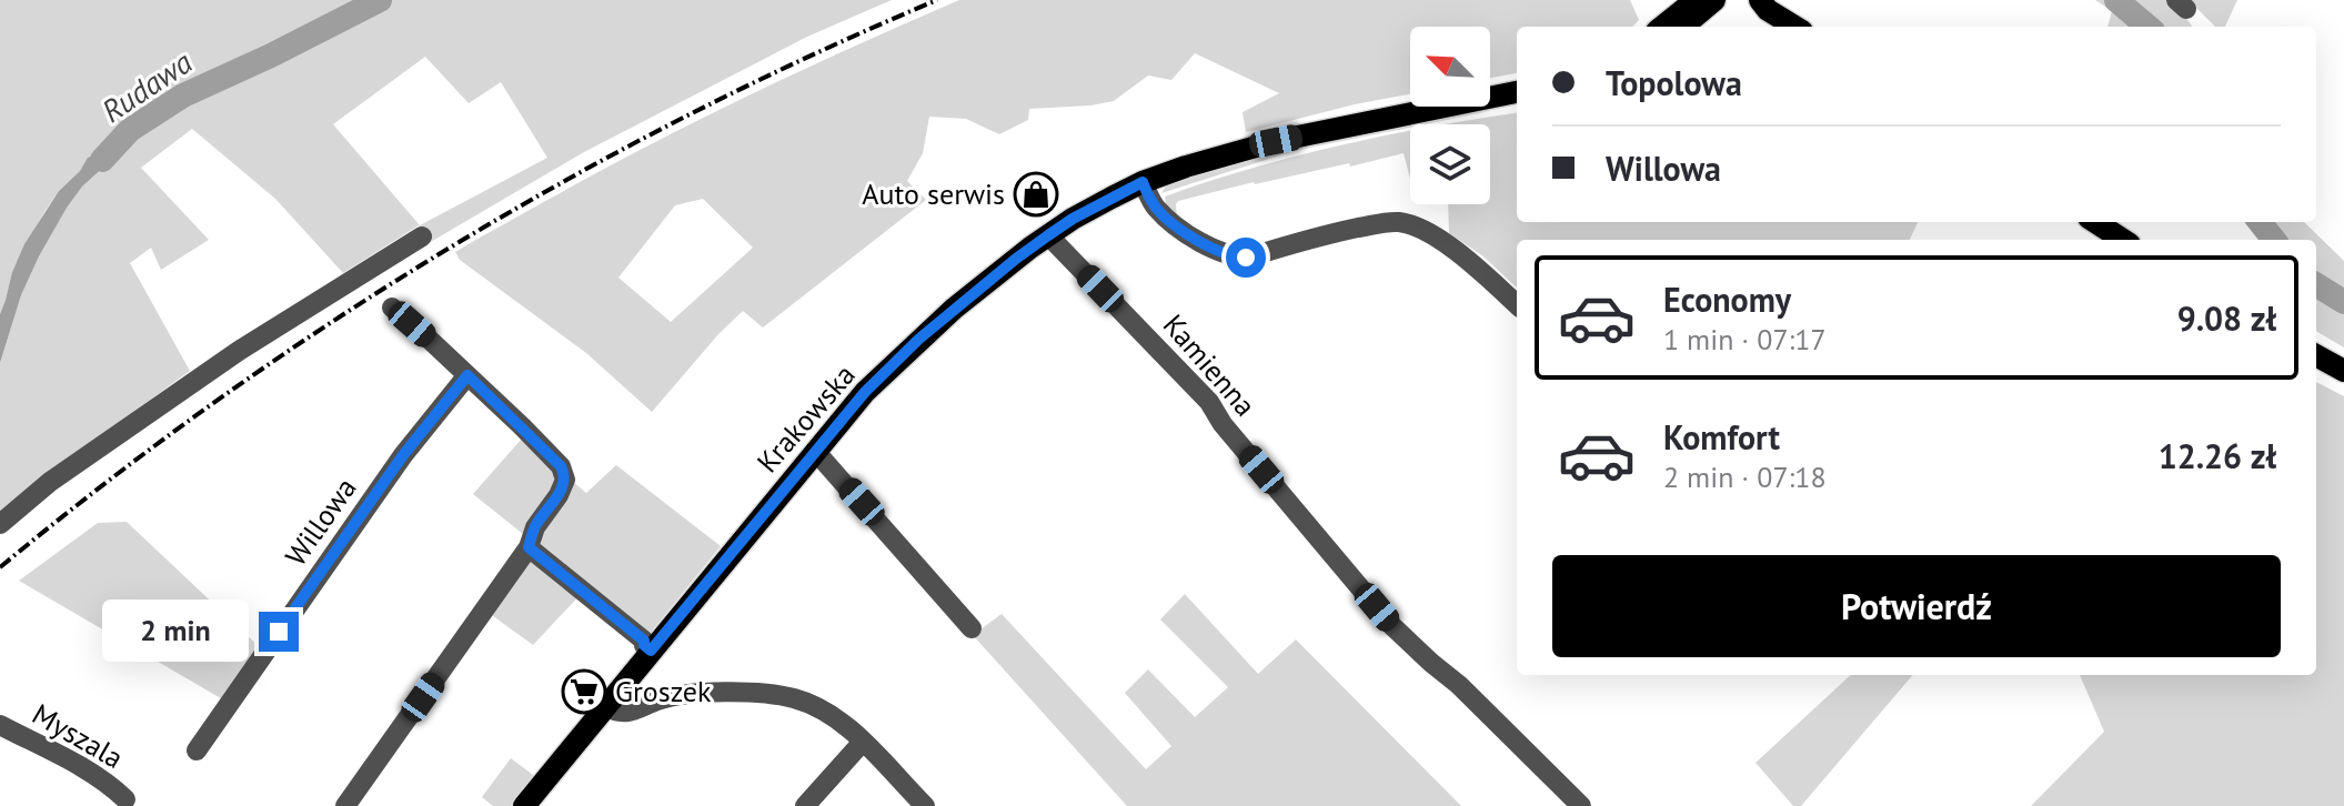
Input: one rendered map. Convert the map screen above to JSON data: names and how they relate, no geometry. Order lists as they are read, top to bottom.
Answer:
{
  "streets": {
    "main road": ["Krakowska"],
    "street": ["Kamienna", "Willowa", "Myszala"]
  },
  "crossings": [
    ["Kamienna", "Krakowska"]
  ],
  "water": ["Rudawa"],
  "places": {
    "shop": ["Auto serwis"],
    "supermarket": ["Groszek"]
  },
  "north": "top left",
  "page": {
    "banner": ["Topolowa", "Willowa"],
    "list": [
      {
        "name": "Economy",
        "note": "1 min · 07:17",
        "value": "9.08 zł"
      },
      {
        "name": "Komfort",
        "note": "2 min · 07:18",
        "value": "12.26 zł"
      }
    ],
    "buttons": "Potwierdź",
    "bubble": "2 min"
  }
}
